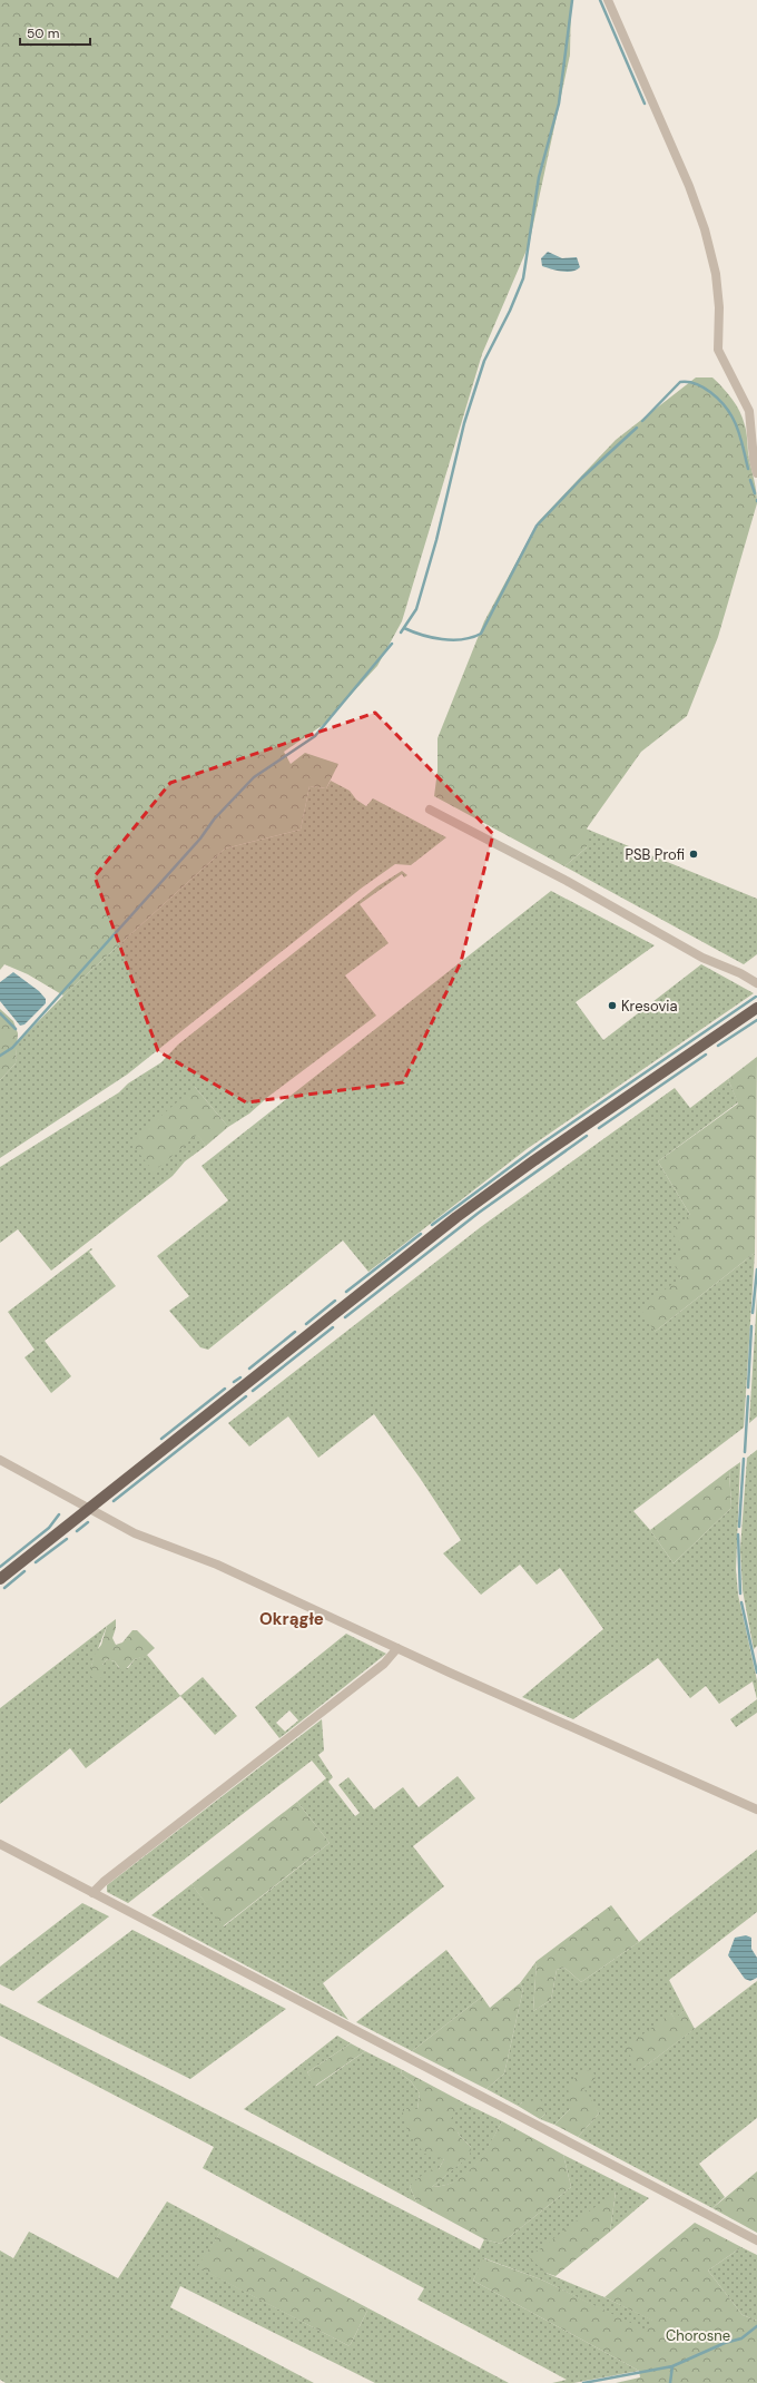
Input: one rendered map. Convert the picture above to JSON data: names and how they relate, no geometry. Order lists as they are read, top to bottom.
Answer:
{
  "districts": ["Okrągłe"],
  "parks": ["Chorosne"],
  "places": ["PSB Profi", "Kresovia"],
  "scale_bar": "50 m"
}
